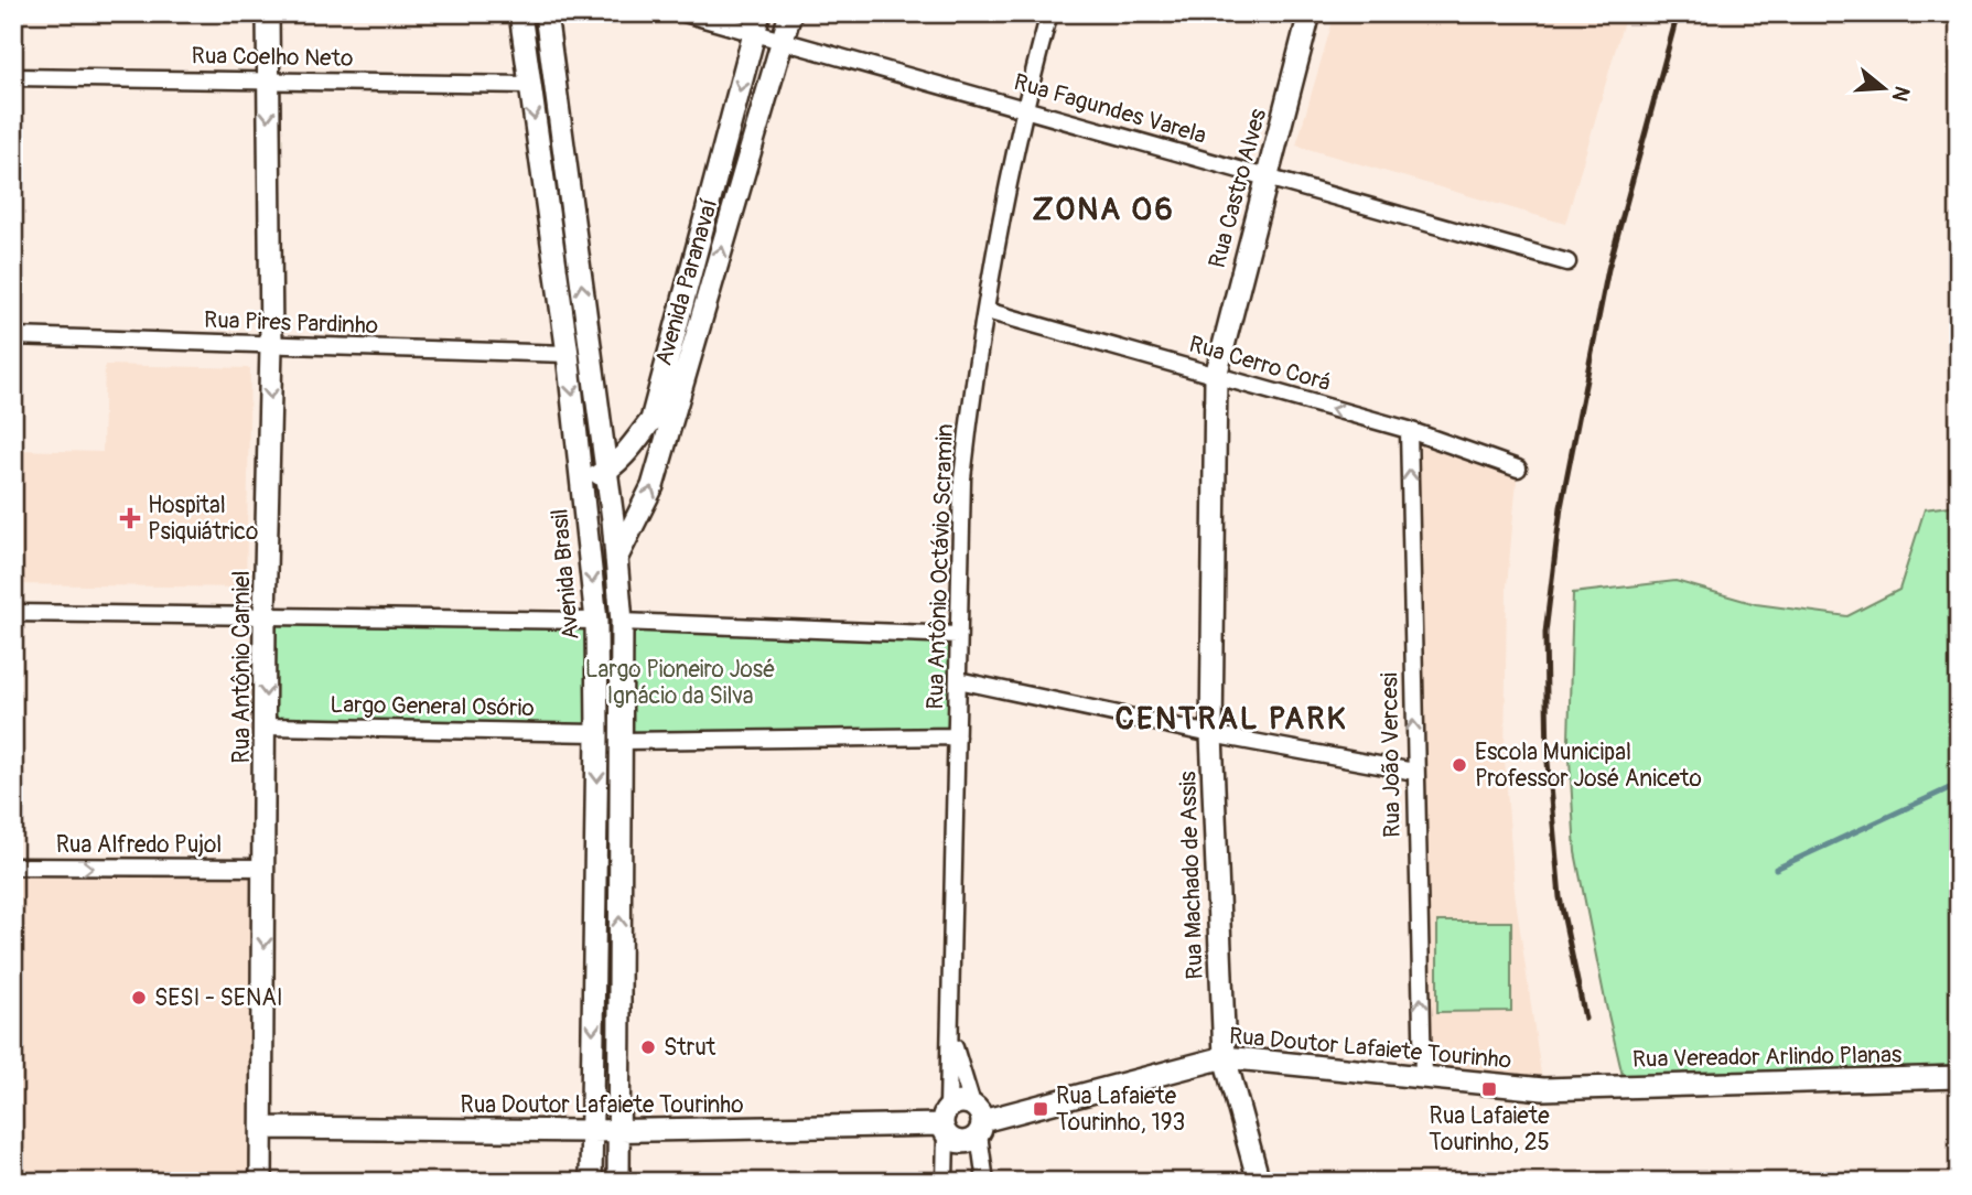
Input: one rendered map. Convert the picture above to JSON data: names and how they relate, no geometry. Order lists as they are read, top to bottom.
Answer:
{
  "streets": {
    "street": [
      "Rua Coelho Neto",
      "Rua Fagundes Varela",
      "Rua Castro Alves",
      "Avenida Paranavaí",
      "Rua Pires Pardinho",
      "Rua Cerro Corá",
      "Rua Antônio Octávio Scramin",
      "Avenida Brasil",
      "Rua Antônio Carniel",
      "Largo General Osório",
      "Rua João Vercesi",
      "Rua Alfredo Pujol",
      "Rua Machado de Assis",
      "Rua Doutor Lafaiete Tourinho",
      "Rua Vereador Arlindo Planas"
    ]
  },
  "crossings": [
    ["Rua Coelho Neto", "Avenida Brasil"],
    ["Rua Coelho Neto", "Rua Antônio Carniel"],
    ["Rua Fagundes Varela", "Rua Castro Alves"],
    ["Rua Fagundes Varela", "Avenida Paranavaí"],
    ["Rua Fagundes Varela", "Rua Antônio Octávio Scramin"],
    ["Rua Castro Alves", "Rua Cerro Corá"],
    ["Rua Castro Alves", "Rua Machado de Assis"],
    ["Avenida Paranavaí", "Avenida Brasil"],
    ["Rua Pires Pardinho", "Avenida Brasil"],
    ["Rua Pires Pardinho", "Rua Antônio Carniel"],
    ["Rua Cerro Corá", "Rua Antônio Octávio Scramin"],
    ["Rua Cerro Corá", "Rua João Vercesi"],
    ["Rua Cerro Corá", "Rua Machado de Assis"],
    ["Rua Antônio Octávio Scramin", "Rua Doutor Lafaiete Tourinho"],
    ["Avenida Brasil", "Largo General Osório"],
    ["Avenida Brasil", "Rua Doutor Lafaiete Tourinho"],
    ["Rua Antônio Carniel", "Largo General Osório"],
    ["Rua Antônio Carniel", "Rua Alfredo Pujol"],
    ["Rua Antônio Carniel", "Rua Doutor Lafaiete Tourinho"],
    ["Rua João Vercesi", "Rua Doutor Lafaiete Tourinho"],
    ["Rua Machado de Assis", "Rua Doutor Lafaiete Tourinho"],
    ["Rua Doutor Lafaiete Tourinho", "Rua Vereador Arlindo Planas"]
  ],
  "one_way": [
    "Rua Cerro Corá",
    "Rua Antônio Carniel",
    "Rua João Vercesi",
    "Rua Alfredo Pujol"
  ],
  "districts": ["ZONA 06", "CENTRAL PARK"],
  "parks": ["Largo Pioneiro José Ignácio da Silva"],
  "places": {
    "health": ["Hospital Psiquiátrico"],
    "other": ["Escola Municipal Professor José Aniceto", "SESI - SENAI", "Strut"],
    "transit": ["Rua Lafaiete Tourinho, 25", "Rua Lafaiete Tourinho, 193"]
  },
  "north": "right"
}
